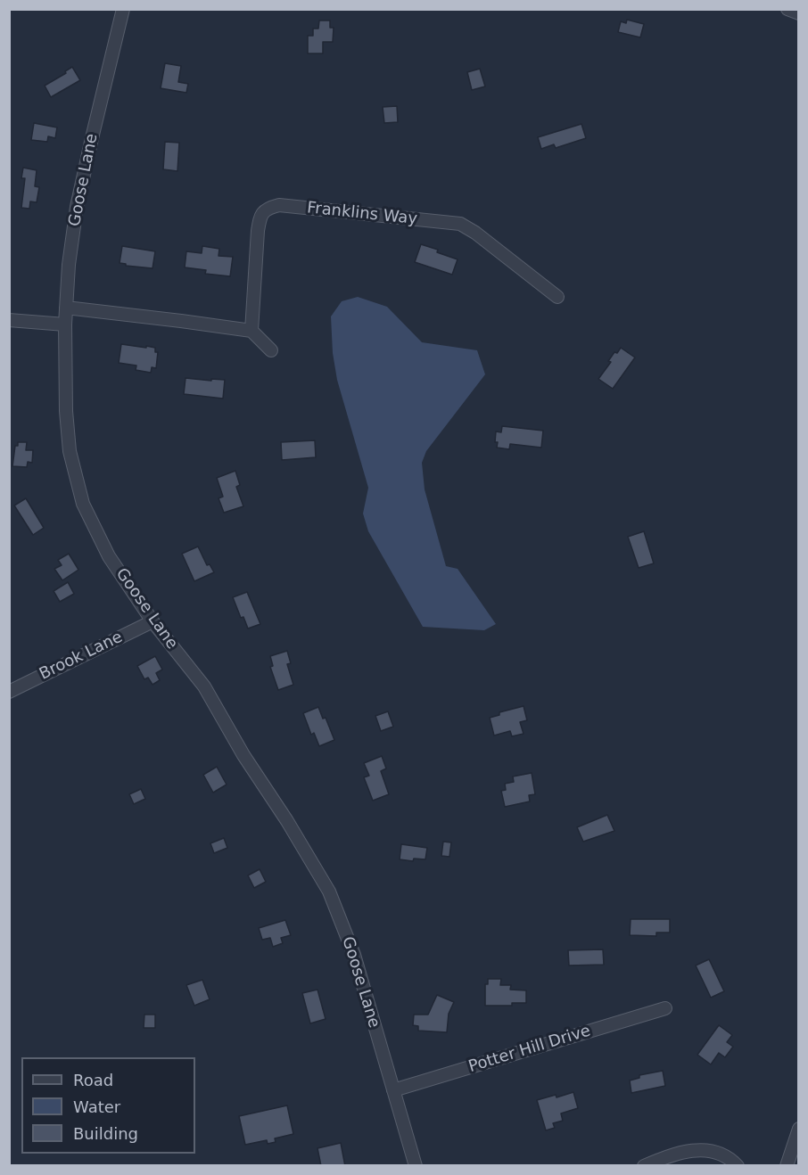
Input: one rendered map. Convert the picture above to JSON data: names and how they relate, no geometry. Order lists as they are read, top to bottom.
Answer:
{
  "streets": {
    "street": [
      "Goose Lane",
      "Franklins Way",
      "Brook Lane",
      "Potter Hill Drive"
    ]
  },
  "crossings": [
    ["Goose Lane", "Brook Lane"],
    ["Goose Lane", "Potter Hill Drive"]
  ],
  "legend": ["Road", "Water", "Building"]
}
